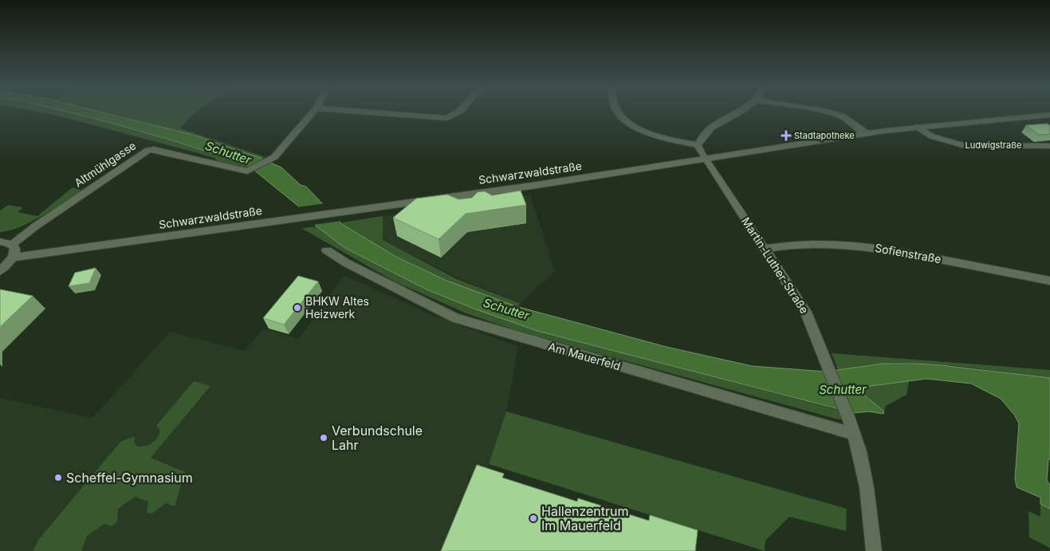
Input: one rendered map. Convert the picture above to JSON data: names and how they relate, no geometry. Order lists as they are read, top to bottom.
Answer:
{
  "streets": {
    "street": [
      "Ludwigstraße",
      "Altmühlgasse",
      "Schwarzwaldstraße",
      "Sofienstraße",
      "Martin-Luther-Straße",
      "Am Mauerfeld"
    ]
  },
  "crossings": [
    ["Ludwigstraße", "Schwarzwaldstraße"],
    ["Schwarzwaldstraße", "Martin-Luther-Straße"],
    ["Sofienstraße", "Martin-Luther-Straße"],
    ["Martin-Luther-Straße", "Am Mauerfeld"]
  ],
  "water": ["Schutter"],
  "places": {
    "health": ["Stadtapotheke"],
    "other": [
      "BHKW Altes Heizwerk",
      "Verbundschule Lahr",
      "Scheffel-Gymnasium",
      "Hallenzentrum Im Mauerfeld"
    ]
  }
}
